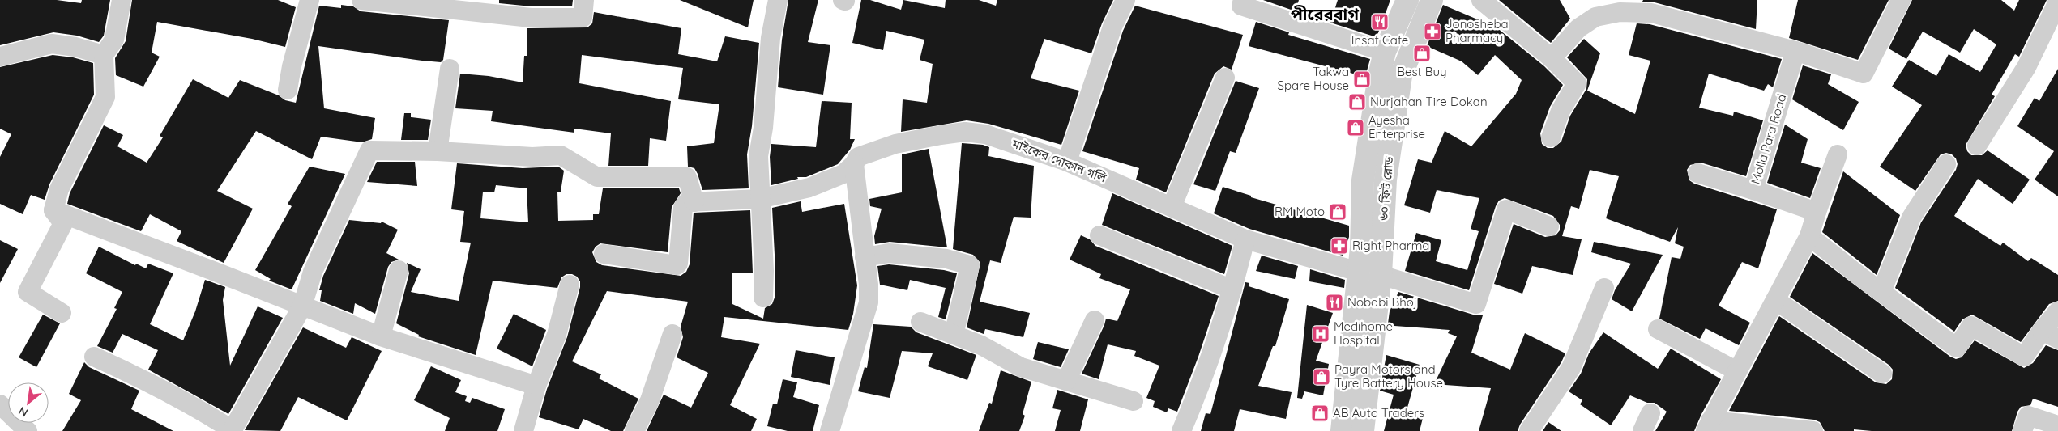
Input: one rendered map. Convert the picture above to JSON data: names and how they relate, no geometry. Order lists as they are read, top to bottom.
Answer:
{
  "streets": {
    "street": ["Molla Para Road", "মাইকের দোকান গলি", "৬০ ফিট রোড"]
  },
  "crossings": [
    ["মাইকের দোকান গলি", "৬০ ফিট রোড"]
  ],
  "districts": ["পীরেরবাগ"],
  "places": {
    "restaurant": ["Insaf Cafe", "Nobabi Bhoj"],
    "pharmacy": ["Jonosheba Pharmacy", "Right Pharma"],
    "shop": [
      "Best Buy",
      "Takwa Spare House",
      "Nurjahan Tire Dokan",
      "Ayesha Enterprise",
      "RM Moto",
      "Payra Motors and Tyre Battery House",
      "AB Auto Traders"
    ],
    "hospital": ["Medihome Hospital"]
  },
  "north": "bottom left"
}
